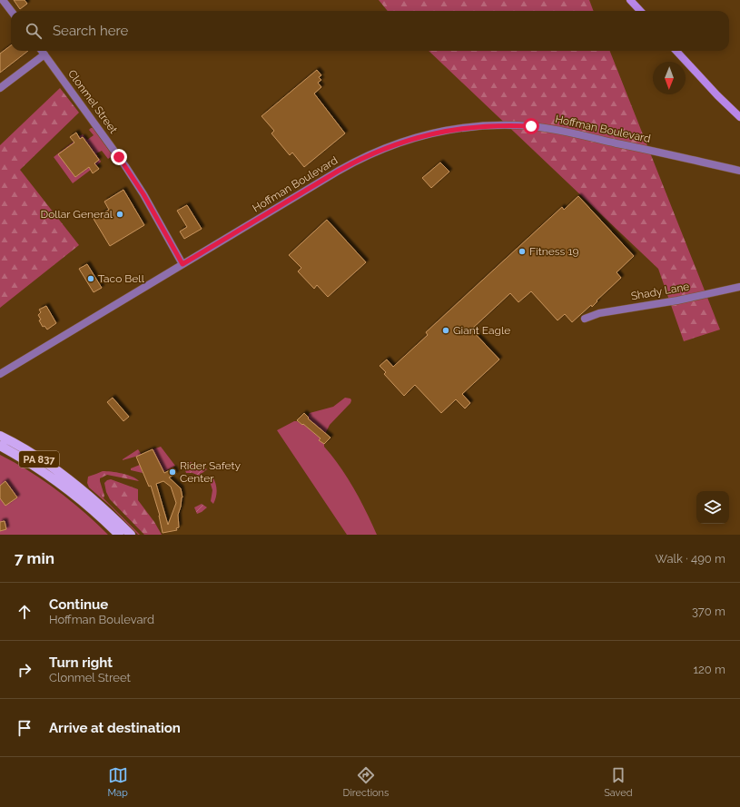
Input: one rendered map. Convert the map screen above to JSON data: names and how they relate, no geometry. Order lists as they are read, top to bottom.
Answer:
{
  "streets": {
    "main road": ["PA 837"],
    "street": ["Clonmel Street", "Hoffman Boulevard", "Shady Lane"]
  },
  "crossings": [
    ["Clonmel Street", "Hoffman Boulevard"]
  ],
  "places": [
    "Dollar General",
    "Fitness 19",
    "Taco Bell",
    "Giant Eagle",
    "Rider Safety Center"
  ],
  "north": "bottom",
  "page": {
    "search": "Search here",
    "heading": ["7 min", "Walk · 490 m"],
    "list": [
      ["Continue", "Hoffman Boulevard", "370 m"],
      ["Turn right", "Clonmel Street", "120 m"],
      "Arrive at destination"
    ],
    "nav": ["Map", "Directions", "Saved"]
  }
}
